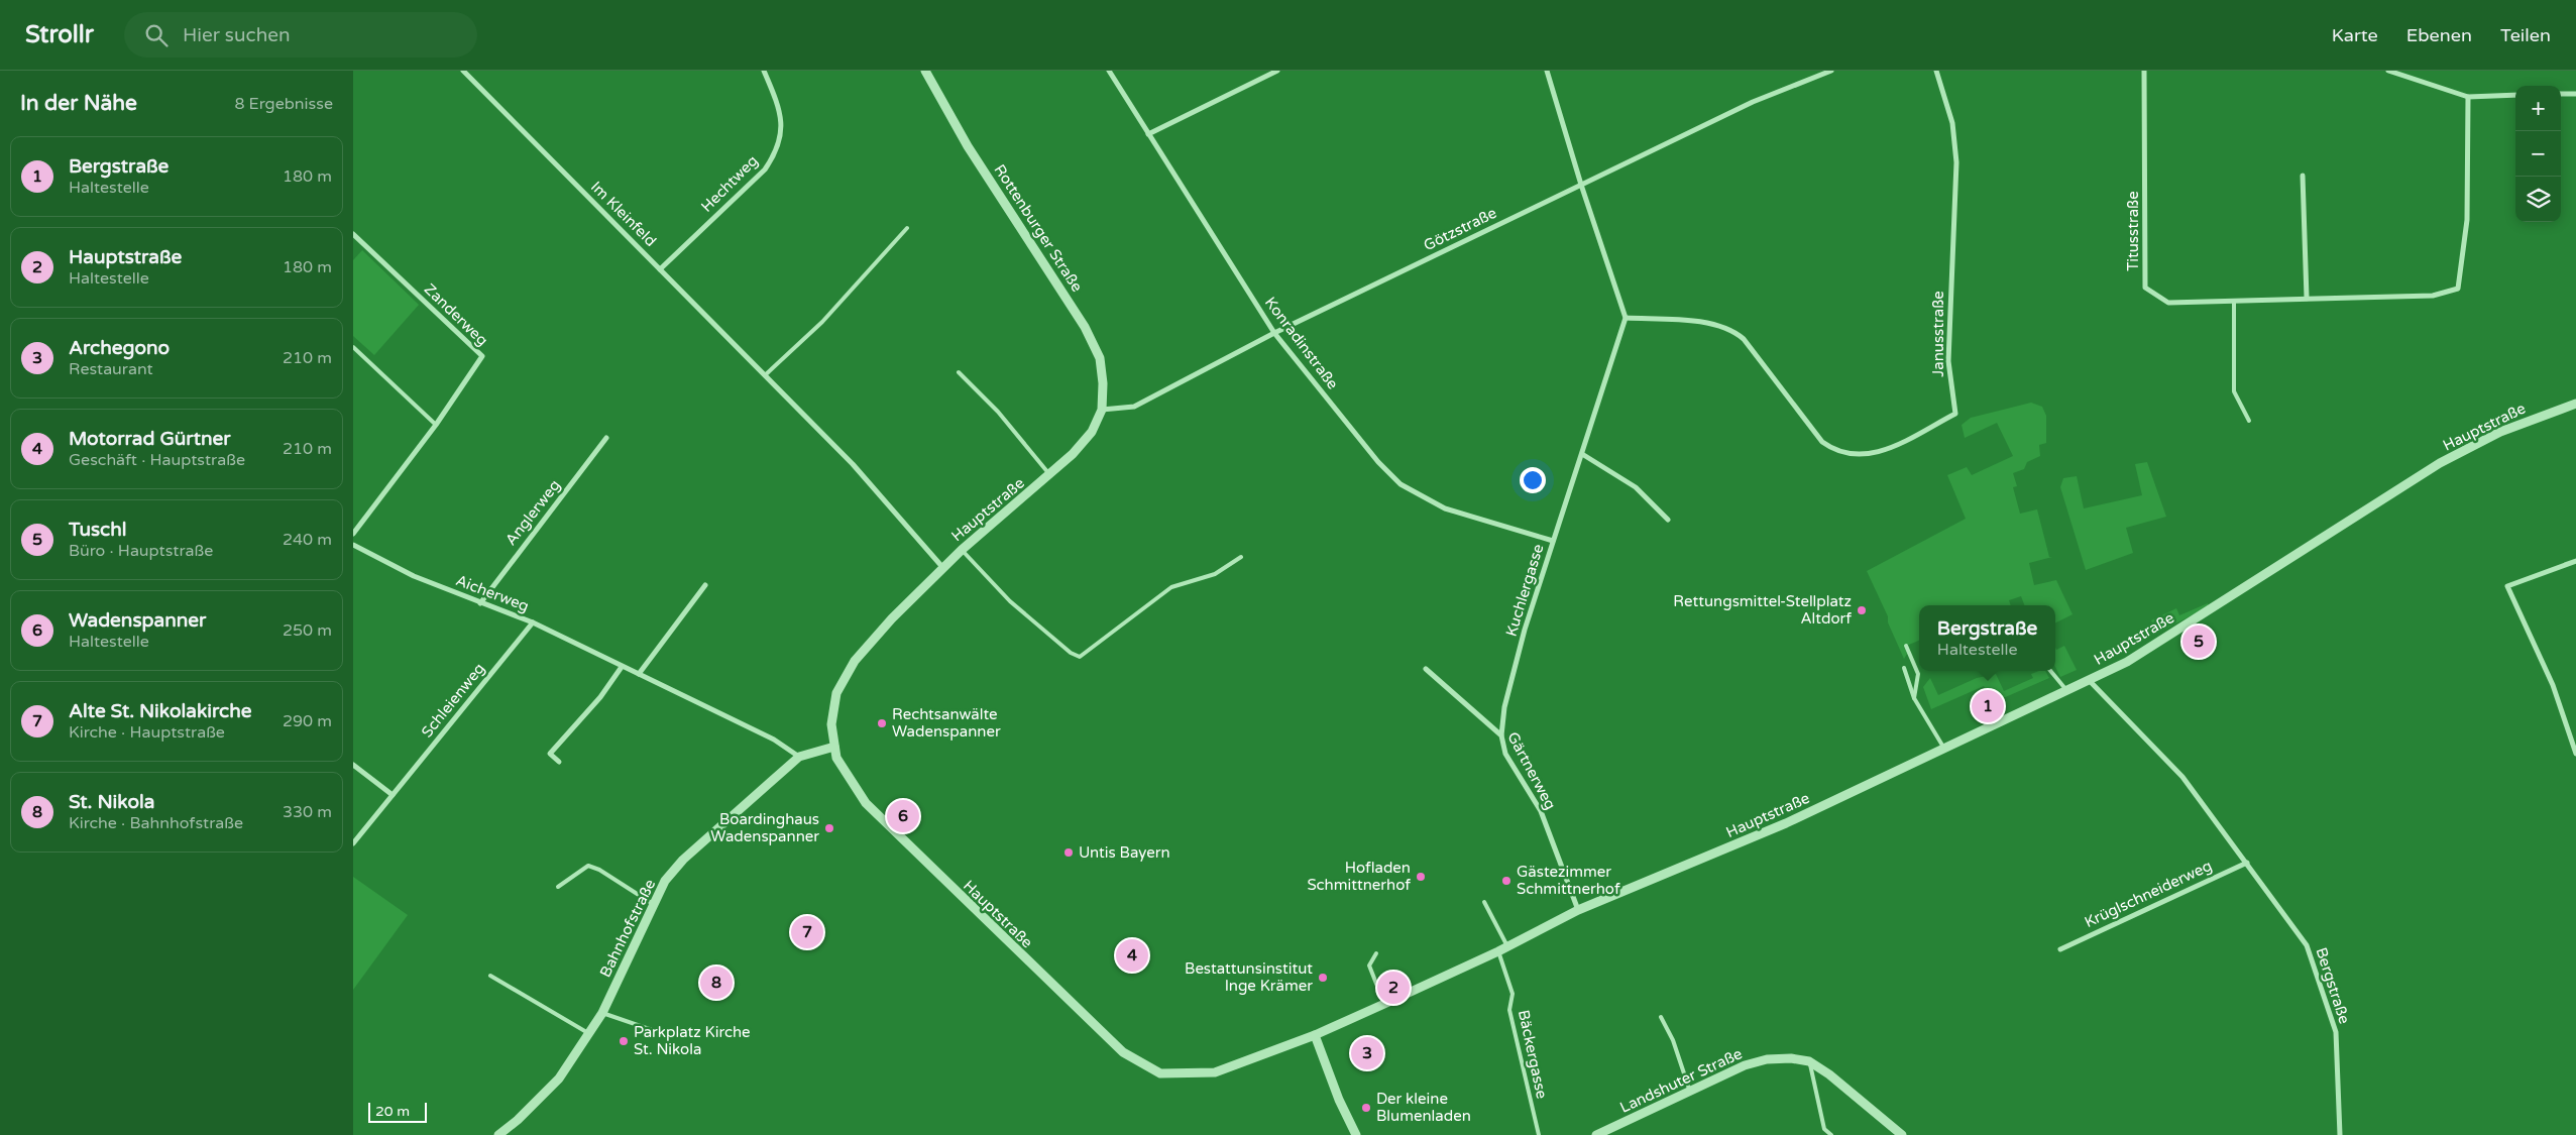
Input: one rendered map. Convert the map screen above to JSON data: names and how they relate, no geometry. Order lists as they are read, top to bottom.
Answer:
{
  "streets": {
    "street": [
      "Hechtweg",
      "Im Kleinfeld",
      "Rottenburger Straße",
      "Götzstraße",
      "Titusstraße",
      "Zanderweg",
      "Janusstraße",
      "Konradinstraße",
      "Hauptstraße",
      "Anglerweg",
      "Kuchlergasse",
      "Aicherweg",
      "Schleienweg",
      "Gärtnerweg",
      "Krüglschneiderweg",
      "Bahnhofstraße",
      "Bergstraße",
      "Landshuter Straße"
    ],
    "lane": ["Bäckergasse"]
  },
  "crossings": [
    ["Hechtweg", "Im Kleinfeld"],
    ["Im Kleinfeld", "Hauptstraße"],
    ["Rottenburger Straße", "Götzstraße"],
    ["Rottenburger Straße", "Hauptstraße"],
    ["Götzstraße", "Konradinstraße"],
    ["Götzstraße", "Hauptstraße"],
    ["Janusstraße", "Kuchlergasse"],
    ["Konradinstraße", "Kuchlergasse"],
    ["Hauptstraße", "Gärtnerweg"],
    ["Hauptstraße", "Bahnhofstraße"],
    ["Hauptstraße", "Bergstraße"],
    ["Hauptstraße", "Bäckergasse"],
    ["Anglerweg", "Aicherweg"],
    ["Kuchlergasse", "Gärtnerweg"],
    ["Aicherweg", "Schleienweg"],
    ["Aicherweg", "Bahnhofstraße"],
    ["Krüglschneiderweg", "Bergstraße"]
  ],
  "places": [
    "Rettungsmittel-Stellplatz Altdorf",
    "Rechtsanwälte Wadenspanner",
    "Boardinghaus Wadenspanner",
    "Untis Bayern",
    "Hofladen Schmittnerhof",
    "Gästezimmer Schmittnerhof",
    "Bestattunsinstitut Inge Krämer",
    "Parkplatz Kirche St. Nikola",
    "Der kleine Blumenladen"
  ],
  "scale_bar": "20 m",
  "page": {
    "header": "Strollr",
    "search": "Hier suchen",
    "nav": ["Karte", "Ebenen", "Teilen"],
    "heading": ["In der Nähe", "8 Ergebnisse"],
    "map_buttons": ["+", "−"],
    "list": [
      {
        "mark": "1",
        "name": "Bergstraße",
        "note": "Haltestelle",
        "value": "180 m"
      },
      {
        "mark": "2",
        "name": "Hauptstraße",
        "note": "Haltestelle",
        "value": "180 m"
      },
      {
        "mark": "3",
        "name": "Archegono",
        "note": "Restaurant",
        "value": "210 m"
      },
      {
        "mark": "4",
        "name": "Motorrad Gürtner",
        "note": "Geschäft · Hauptstraße",
        "value": "210 m"
      },
      {
        "mark": "5",
        "name": "Tuschl",
        "note": "Büro · Hauptstraße",
        "value": "240 m"
      },
      {
        "mark": "6",
        "name": "Wadenspanner",
        "note": "Haltestelle",
        "value": "250 m"
      },
      {
        "mark": "7",
        "name": "Alte St. Nikolakirche",
        "note": "Kirche · Hauptstraße",
        "value": "290 m"
      },
      {
        "mark": "8",
        "name": "St. Nikola",
        "note": "Kirche · Bahnhofstraße",
        "value": "330 m"
      }
    ],
    "popup": ["Bergstraße", "Haltestelle"],
    "pins": [
      "5",
      "1",
      "6",
      "7",
      "4",
      "8",
      "2",
      "3"
    ],
    "scale": "20 m"
  }
}
